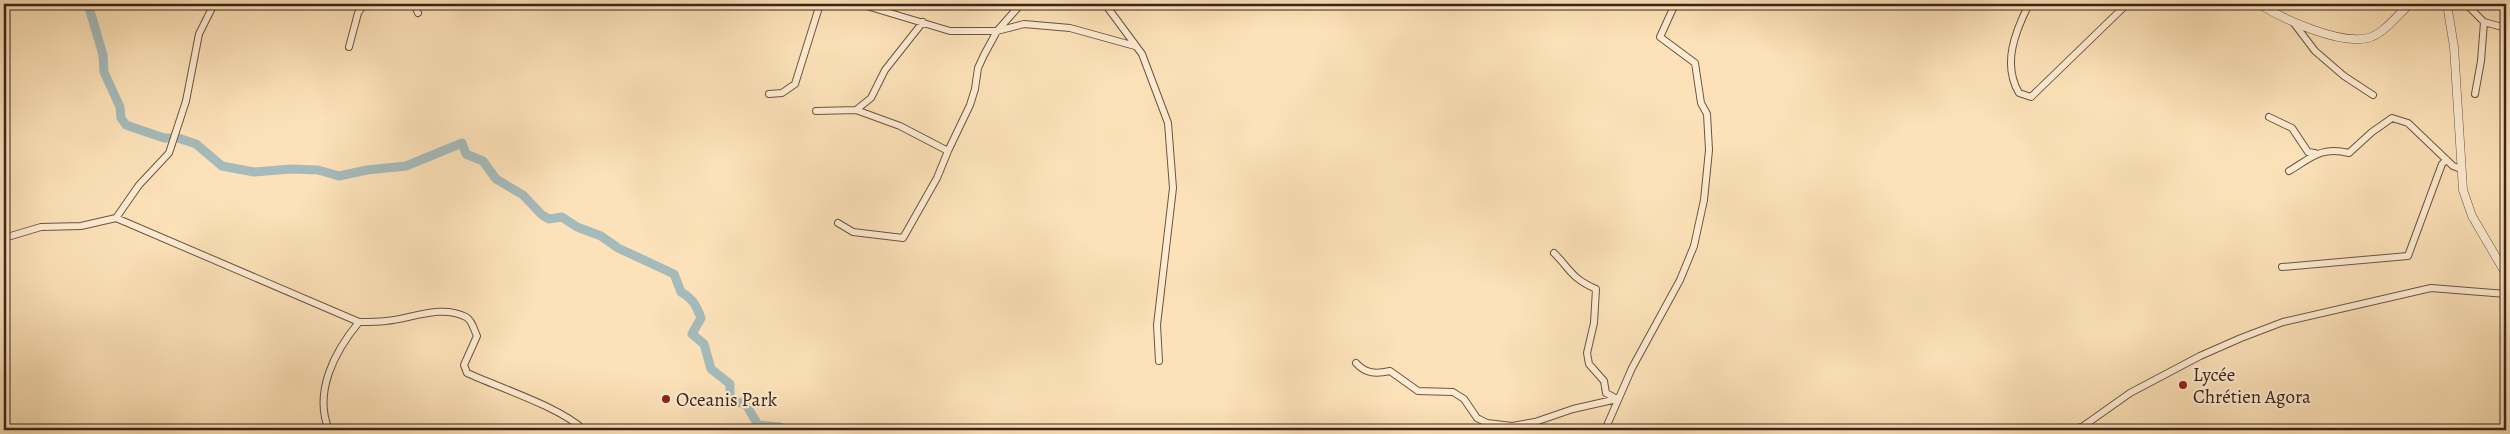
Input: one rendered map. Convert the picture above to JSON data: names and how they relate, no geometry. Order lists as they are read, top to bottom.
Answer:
{
  "places": ["Lycée Chrétien Agora", "Oceanis Park"]
}
